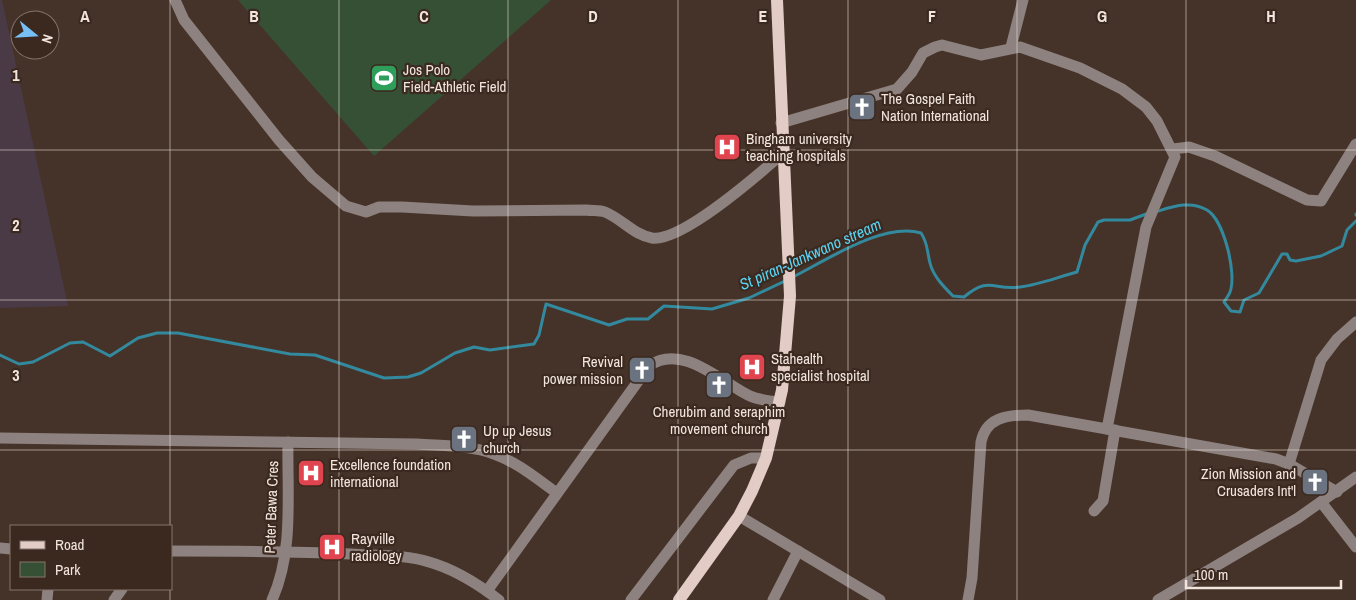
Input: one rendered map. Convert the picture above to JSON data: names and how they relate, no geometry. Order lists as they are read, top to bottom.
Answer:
{
  "streets": {
    "street": ["Peter Bawa Cres"]
  },
  "water": ["St piran-Jankwano stream"],
  "places": {
    "sports": ["Jos Polo Field-Athletic Field"],
    "church": [
      "The Gospel Faith Nation International",
      "Revival power mission",
      "Cherubim and seraphim movement church",
      "Up up Jesus church",
      "Zion Mission and Crusaders Int'l"
    ],
    "hospital": [
      "Bingham university teaching hospitals",
      "Stahealth specialist hospital",
      "Excellence foundation international",
      "Rayville radiology"
    ]
  },
  "legend": ["Road", "Park"],
  "scale_bar": "100 m",
  "north": "right",
  "grid": {
    "columns": [
      "A",
      "B",
      "C",
      "D",
      "E",
      "F",
      "G",
      "H"
    ],
    "rows": ["1", "2", "3"]
  }
}
